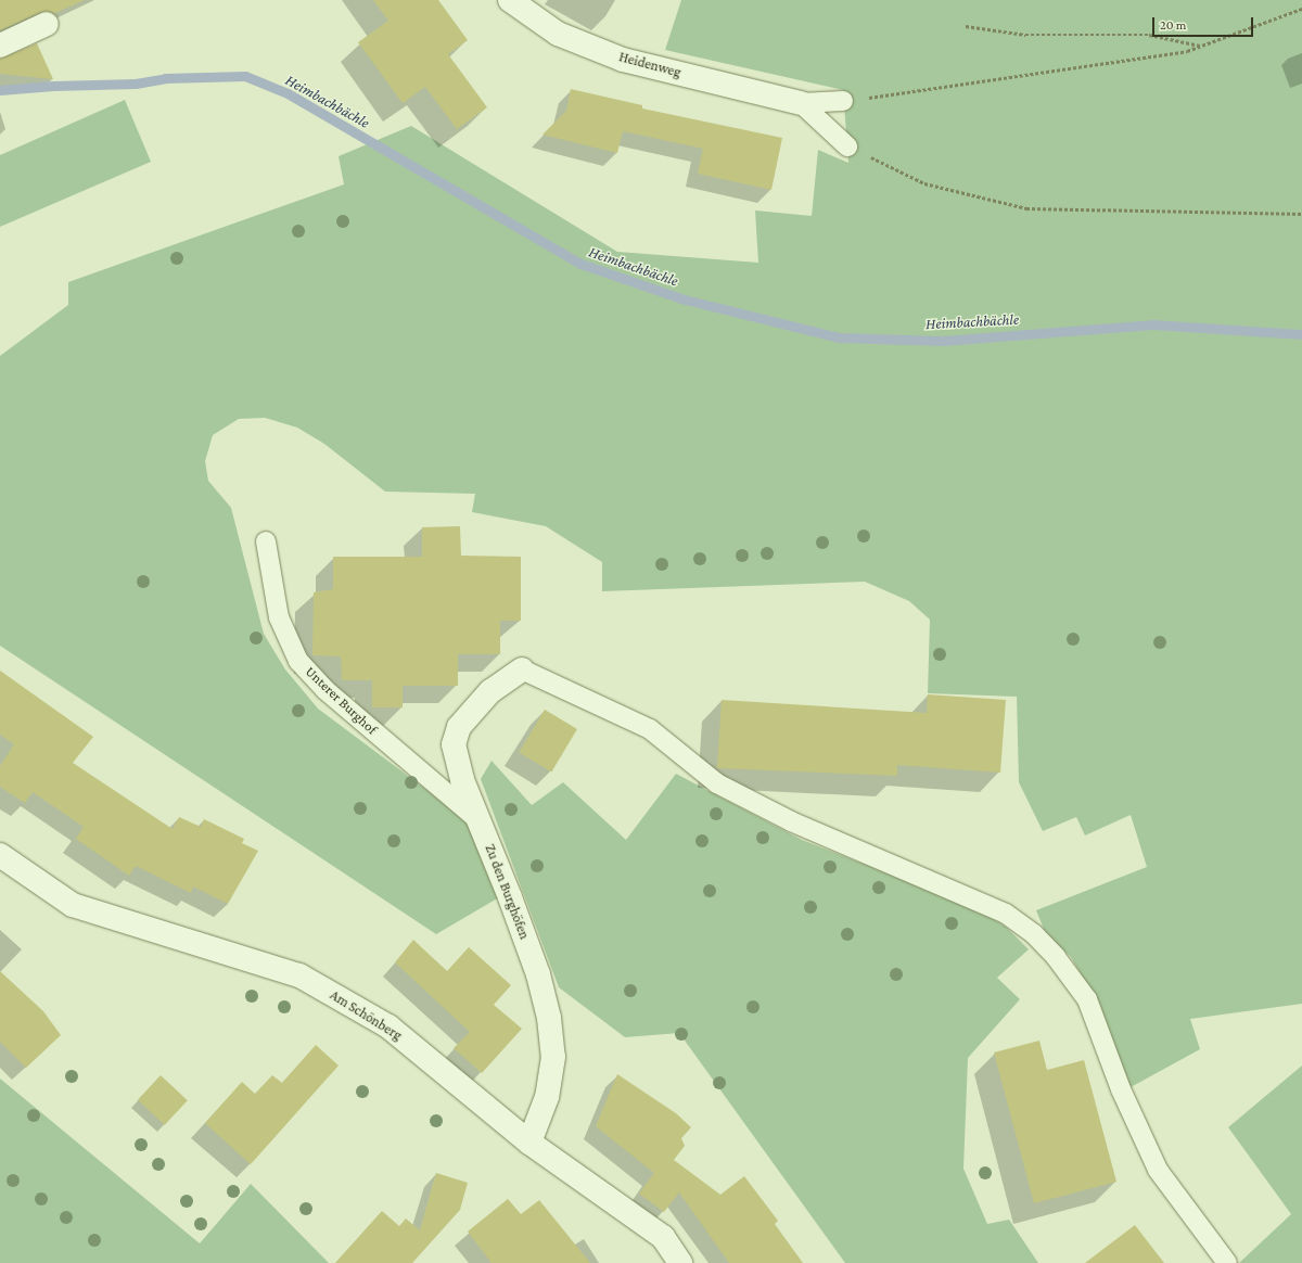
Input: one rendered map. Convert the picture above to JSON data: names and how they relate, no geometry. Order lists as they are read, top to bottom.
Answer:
{
  "streets": {
    "street": ["Heidenweg", "Zu den Burghöfen", "Am Schönberg"],
    "lane": ["Unterer Burghof"]
  },
  "crossings": [
    ["Unterer Burghof", "Zu den Burghöfen"],
    ["Zu den Burghöfen", "Am Schönberg"]
  ],
  "water": ["Heimbachbächle"],
  "scale_bar": "20 m"
}
